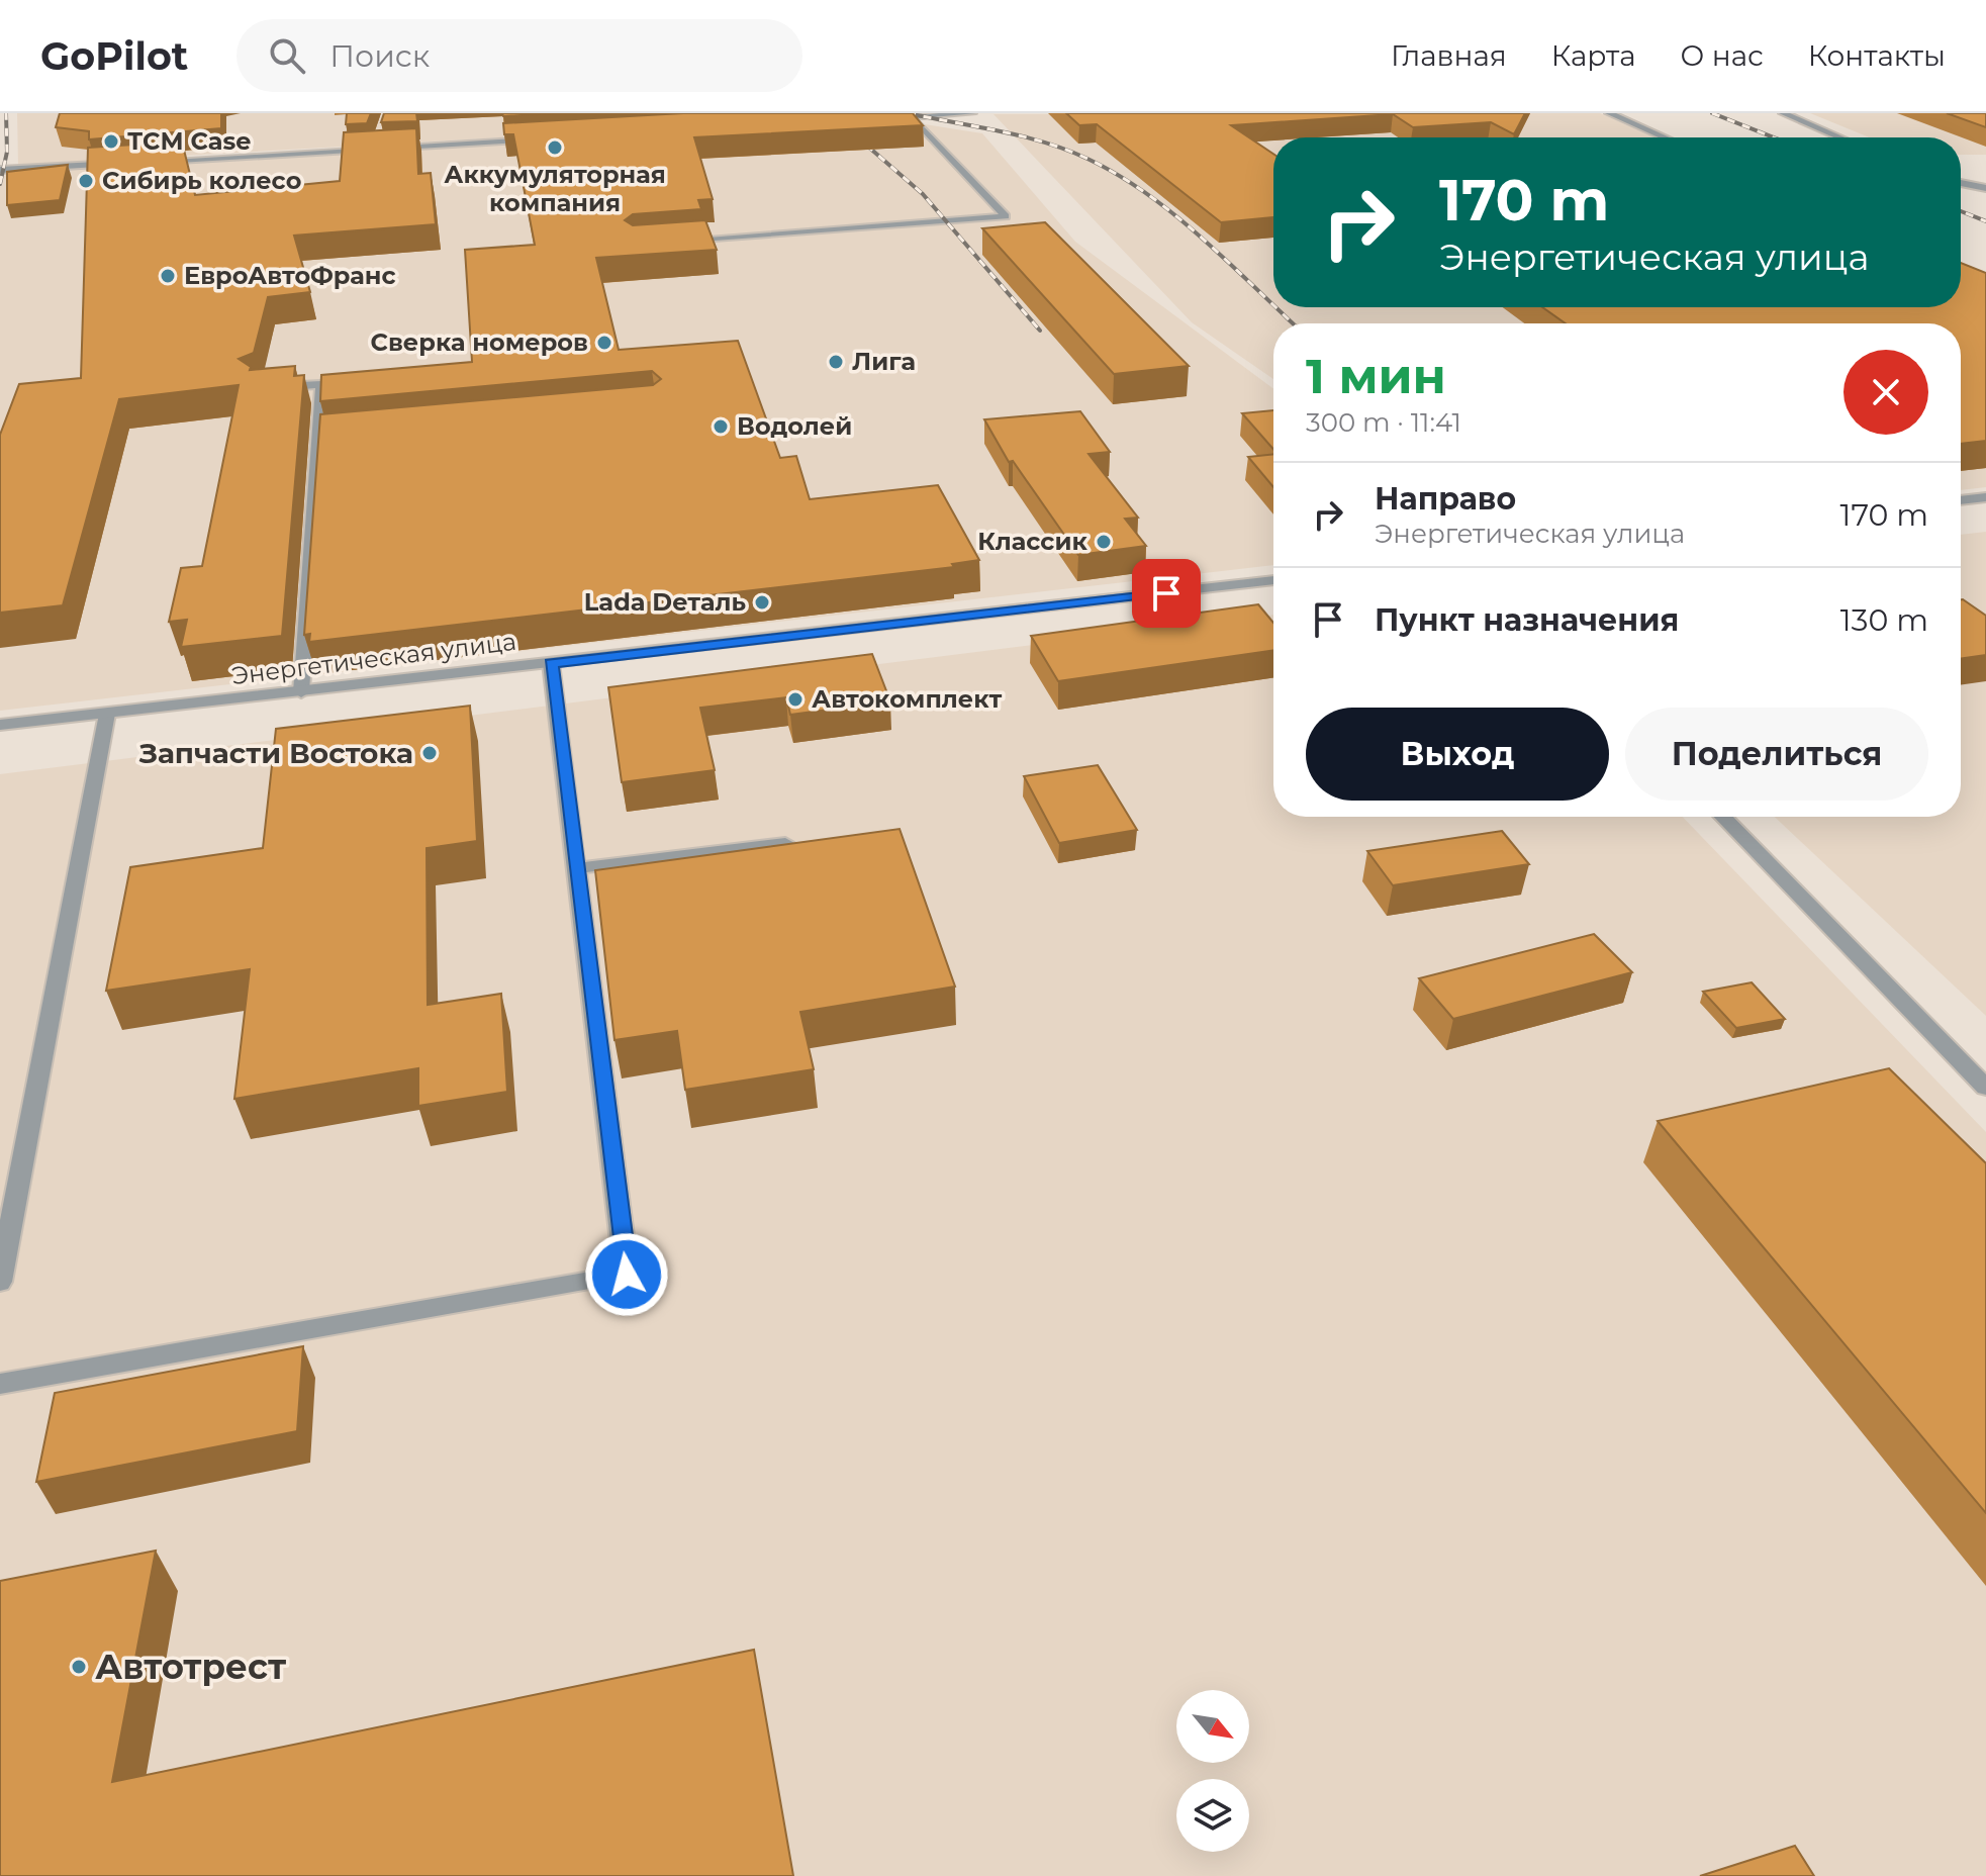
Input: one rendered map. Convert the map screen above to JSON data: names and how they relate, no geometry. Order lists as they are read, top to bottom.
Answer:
{
  "streets": {
    "street": ["Энергетическая улица"]
  },
  "places": [
    "ТСМ Case",
    "Аккумуляторная компания",
    "Сибирь колесо",
    "ЕвроАвтоФранс",
    "Сверка номеров",
    "Лига",
    "Водолей",
    "Классик",
    "Lada Dеталь",
    "Автокомплект",
    "Запчасти Востока",
    "Автотрест"
  ],
  "north": "bottom right",
  "page": {
    "header": "GoPilot",
    "search": "Поиск",
    "nav": [
      "Главная",
      "Карта",
      "О нас",
      "Контакты"
    ],
    "turn": ["170 m", "Энергетическая улица"],
    "heading": ["1 мин", "300 m · 11:41"],
    "list": [
      {
        "name": "Направо",
        "note": "Энергетическая улица",
        "value": "170 m"
      },
      {
        "name": "Пункт назначения",
        "value": "130 m"
      }
    ],
    "buttons": ["Выход", "Поделиться"]
  }
}
